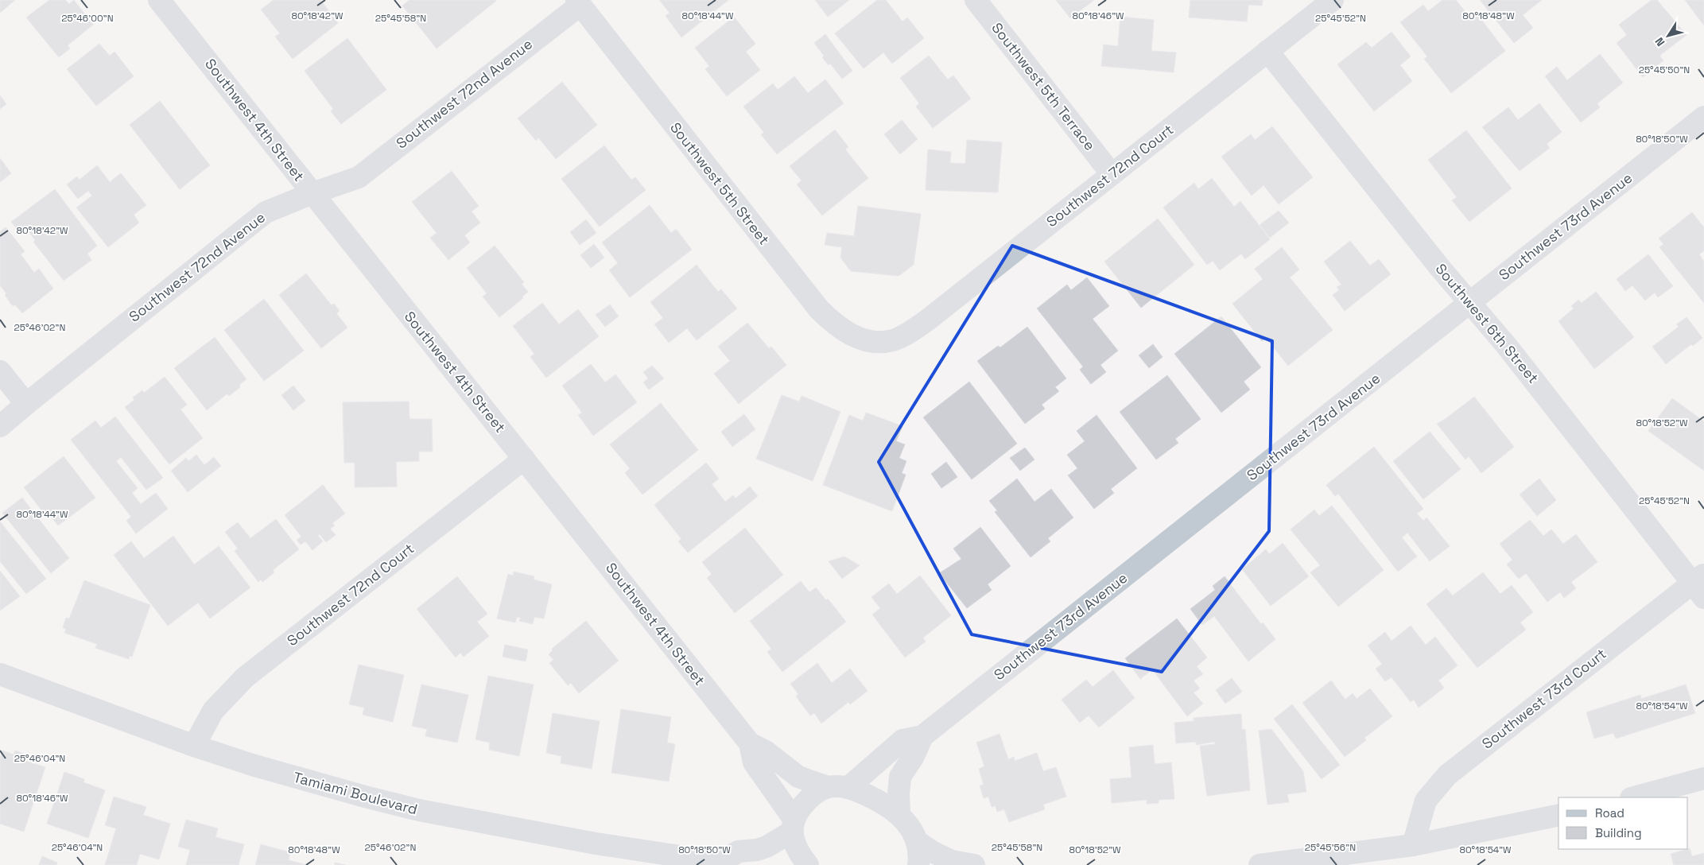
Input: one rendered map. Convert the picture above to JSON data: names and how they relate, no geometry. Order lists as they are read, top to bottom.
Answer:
{
  "streets": {
    "street": [
      "Southwest 5th Terrace",
      "Southwest 72nd Avenue",
      "Southwest 4th Street",
      "Southwest 72nd Court",
      "Southwest 5th Street",
      "Southwest 73rd Avenue",
      "Southwest 6th Street",
      "Southwest 73rd Court",
      "Tamiami Boulevard"
    ]
  },
  "crossings": [
    ["Southwest 5th Terrace", "Southwest 72nd Court"],
    ["Southwest 72nd Avenue", "Southwest 4th Street"],
    ["Southwest 72nd Avenue", "Southwest 5th Street"],
    ["Southwest 4th Street", "Southwest 72nd Court"],
    ["Southwest 4th Street", "Southwest 73rd Avenue"],
    ["Southwest 4th Street", "Tamiami Boulevard"],
    ["Southwest 72nd Court", "Southwest 5th Street"],
    ["Southwest 72nd Court", "Southwest 6th Street"],
    ["Southwest 72nd Court", "Tamiami Boulevard"],
    ["Southwest 73rd Avenue", "Southwest 6th Street"],
    ["Southwest 73rd Avenue", "Tamiami Boulevard"],
    ["Southwest 6th Street", "Southwest 73rd Court"]
  ],
  "legend": ["Road", "Building"],
  "north": "bottom left",
  "coordinates": [
    "80°18'42\"W",
    "80°18'44\"W",
    "80°18'46\"W",
    "80°18'48\"W",
    "25°46'00\"N",
    "25°45'58\"N",
    "25°45'52\"N",
    "25°45'50\"N",
    "80°18'50\"W",
    "25°46'02\"N",
    "80°18'52\"W",
    "80°18'54\"W",
    "25°46'04\"N",
    "25°45'56\"N"
  ]
}
